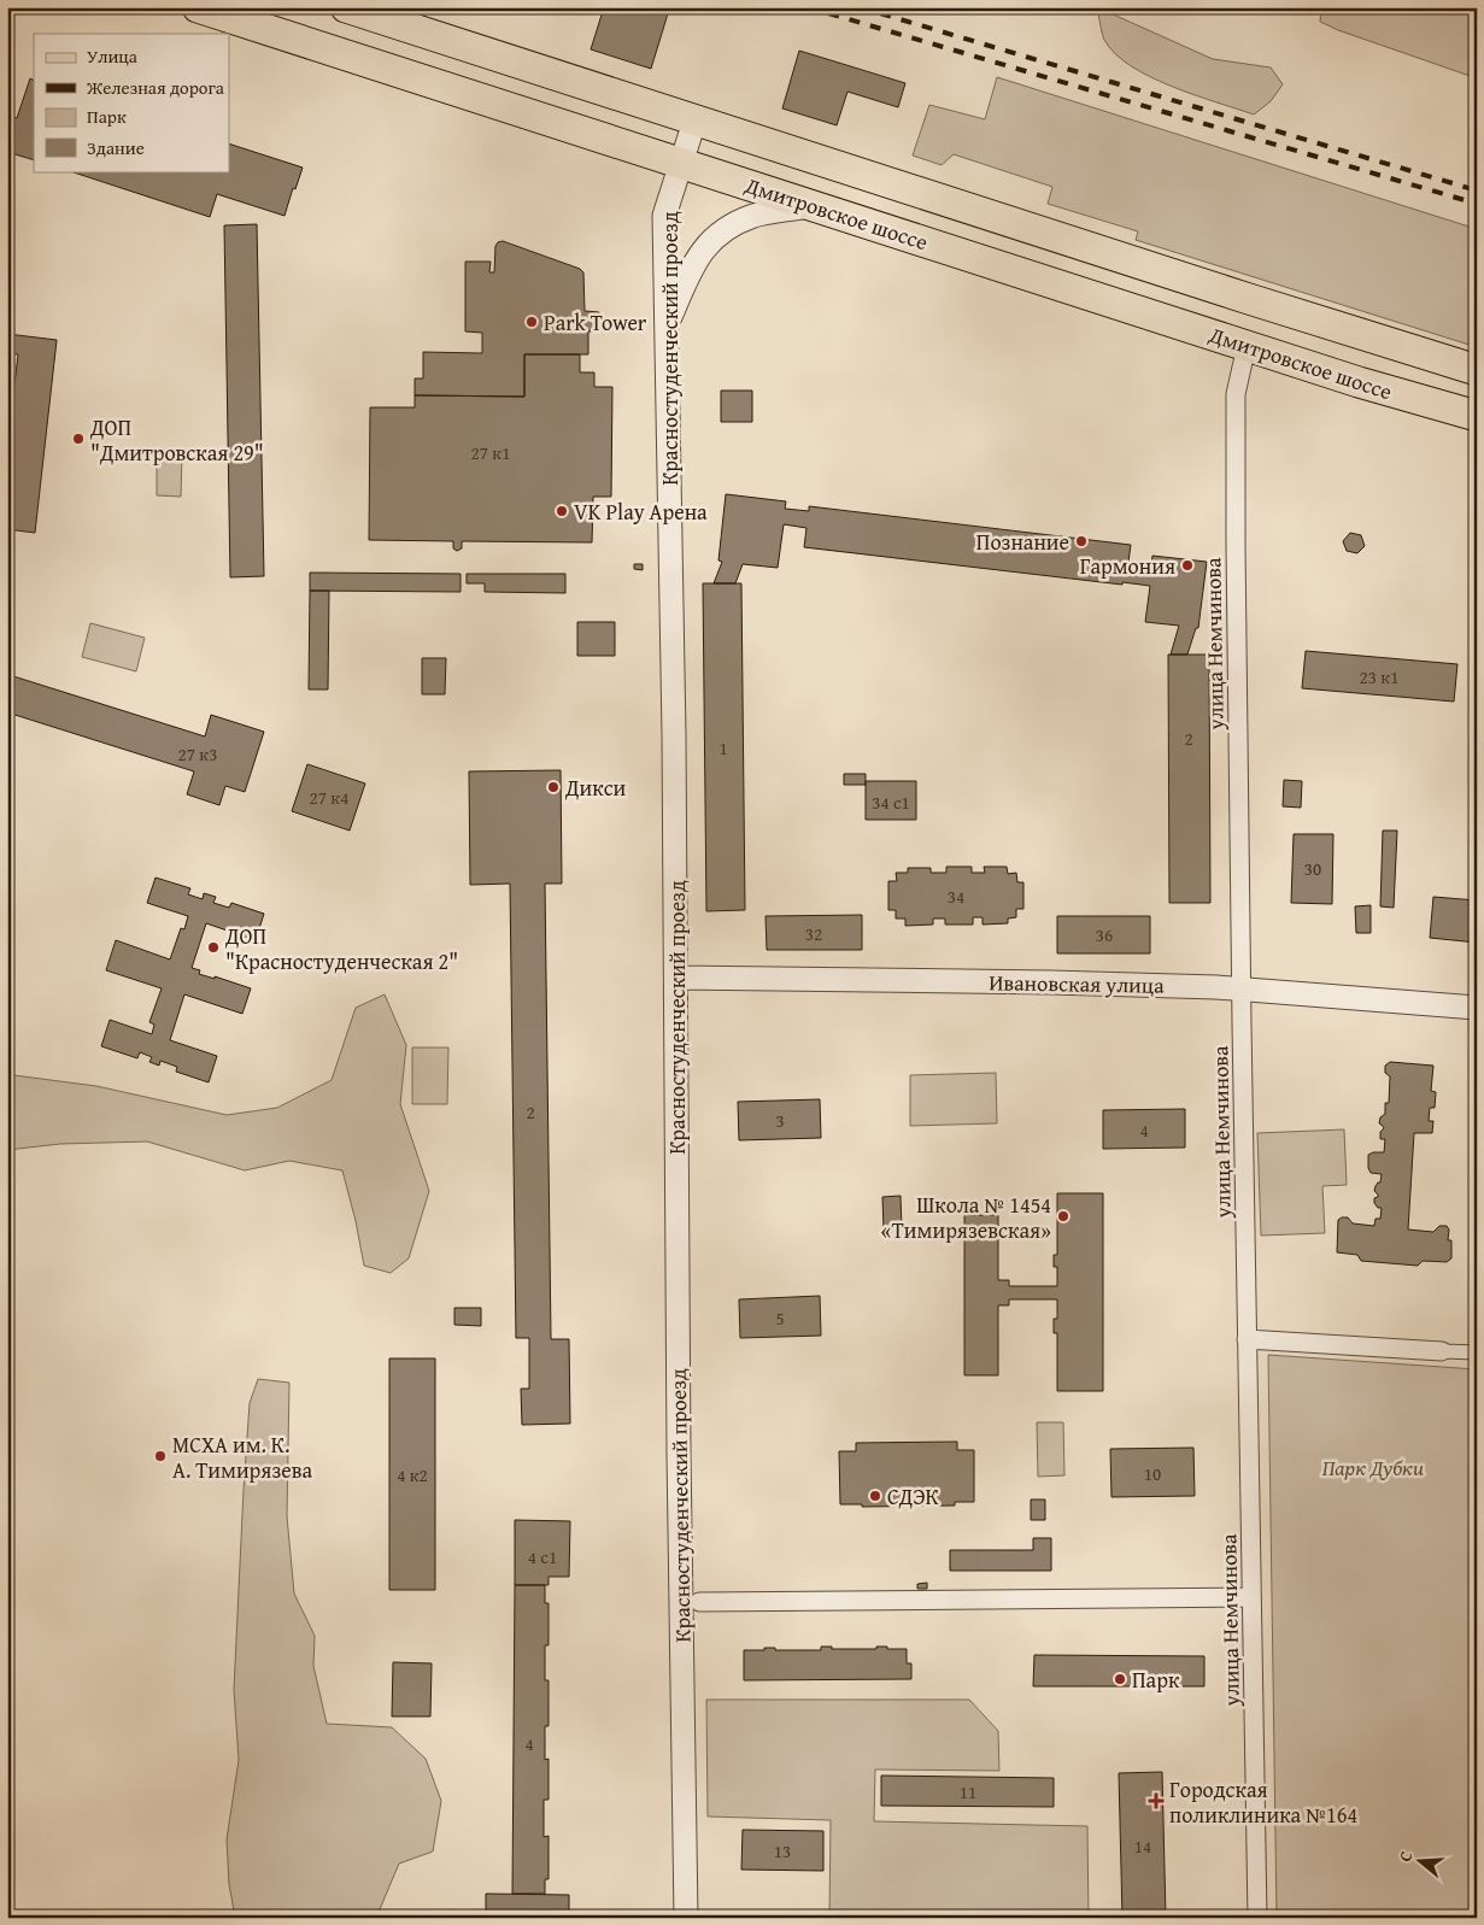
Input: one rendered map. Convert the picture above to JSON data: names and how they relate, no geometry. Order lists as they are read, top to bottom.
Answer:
{
  "streets": {
    "main road": ["Дмитровское шоссе"],
    "street": ["Красностуденческий проезд", "улица Немчинова", "Ивановская улица"]
  },
  "crossings": [
    ["Дмитровское шоссе", "Красностуденческий проезд"],
    ["Дмитровское шоссе", "улица Немчинова"],
    ["Красностуденческий проезд", "Ивановская улица"],
    ["улица Немчинова", "Ивановская улица"]
  ],
  "parks": ["Парк Дубки"],
  "places": {
    "other": [
      "Park Tower",
      "ДОП \"Дмитровская 29\"",
      "VK Play Арена",
      "Познание",
      "Гармония",
      "Дикси",
      "ДОП \"Красностуденческая 2\"",
      "Школа № 1454 «Тимирязевская»",
      "МСХА им. К. А. Тимирязева",
      "СДЭК",
      "Парк"
    ],
    "health": ["Городская поликлиника №164"]
  },
  "house_numbers": [
    "27 к1",
    "23 к1",
    "2",
    "1",
    "27 к3",
    "27 к4",
    "34 с1",
    "30",
    "34",
    "32",
    "36",
    "2",
    "3",
    "4",
    "5",
    "10",
    "4 к2",
    "4 с1",
    "4",
    "11",
    "14",
    "13"
  ],
  "legend": [
    "Улица",
    "Железная дорога",
    "Парк",
    "Здание"
  ],
  "north": "left"
}
